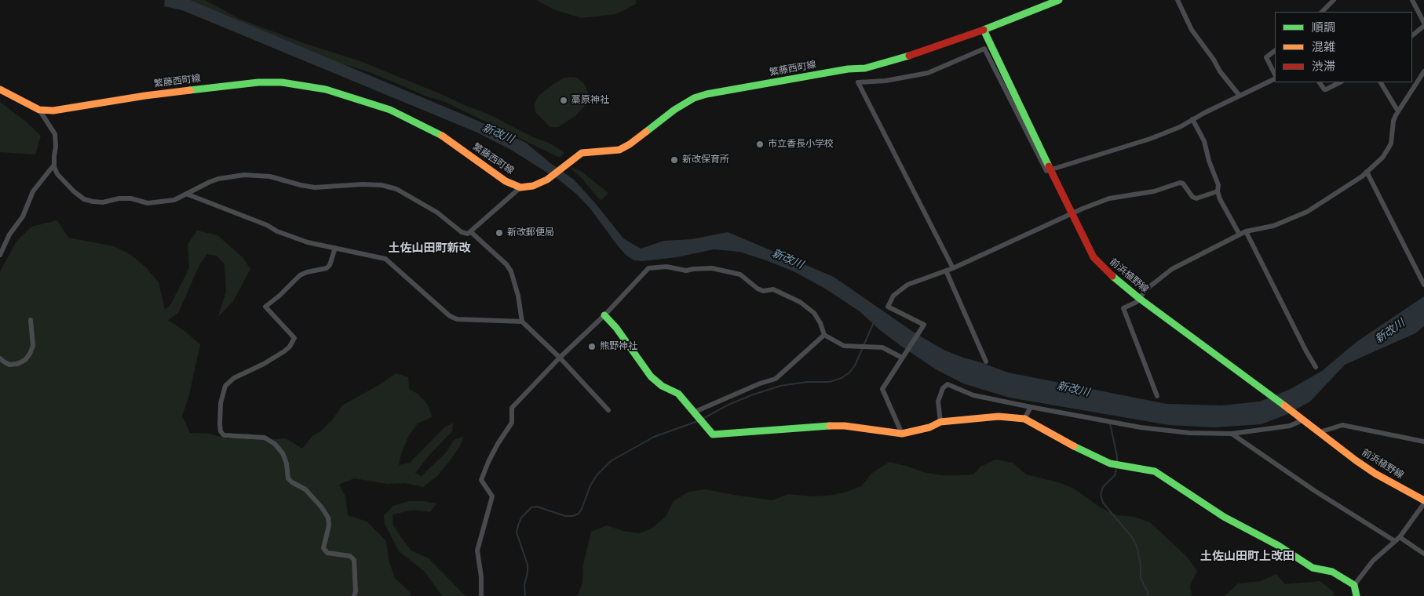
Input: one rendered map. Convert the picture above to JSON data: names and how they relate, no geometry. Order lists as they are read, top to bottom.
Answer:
{
  "streets": {
    "main road": ["繁藤西町線", "前浜植野線"]
  },
  "crossings": [
    ["繁藤西町線", "前浜植野線"]
  ],
  "districts": ["土佐山田町新改", "土佐山田町上改田"],
  "water": ["新改川"],
  "places": [
    "藁原神社",
    "市立香長小学校",
    "新改保育所",
    "新改郵便局",
    "熊野神社"
  ],
  "legend": ["順調", "混雑", "渋滞"]
}
